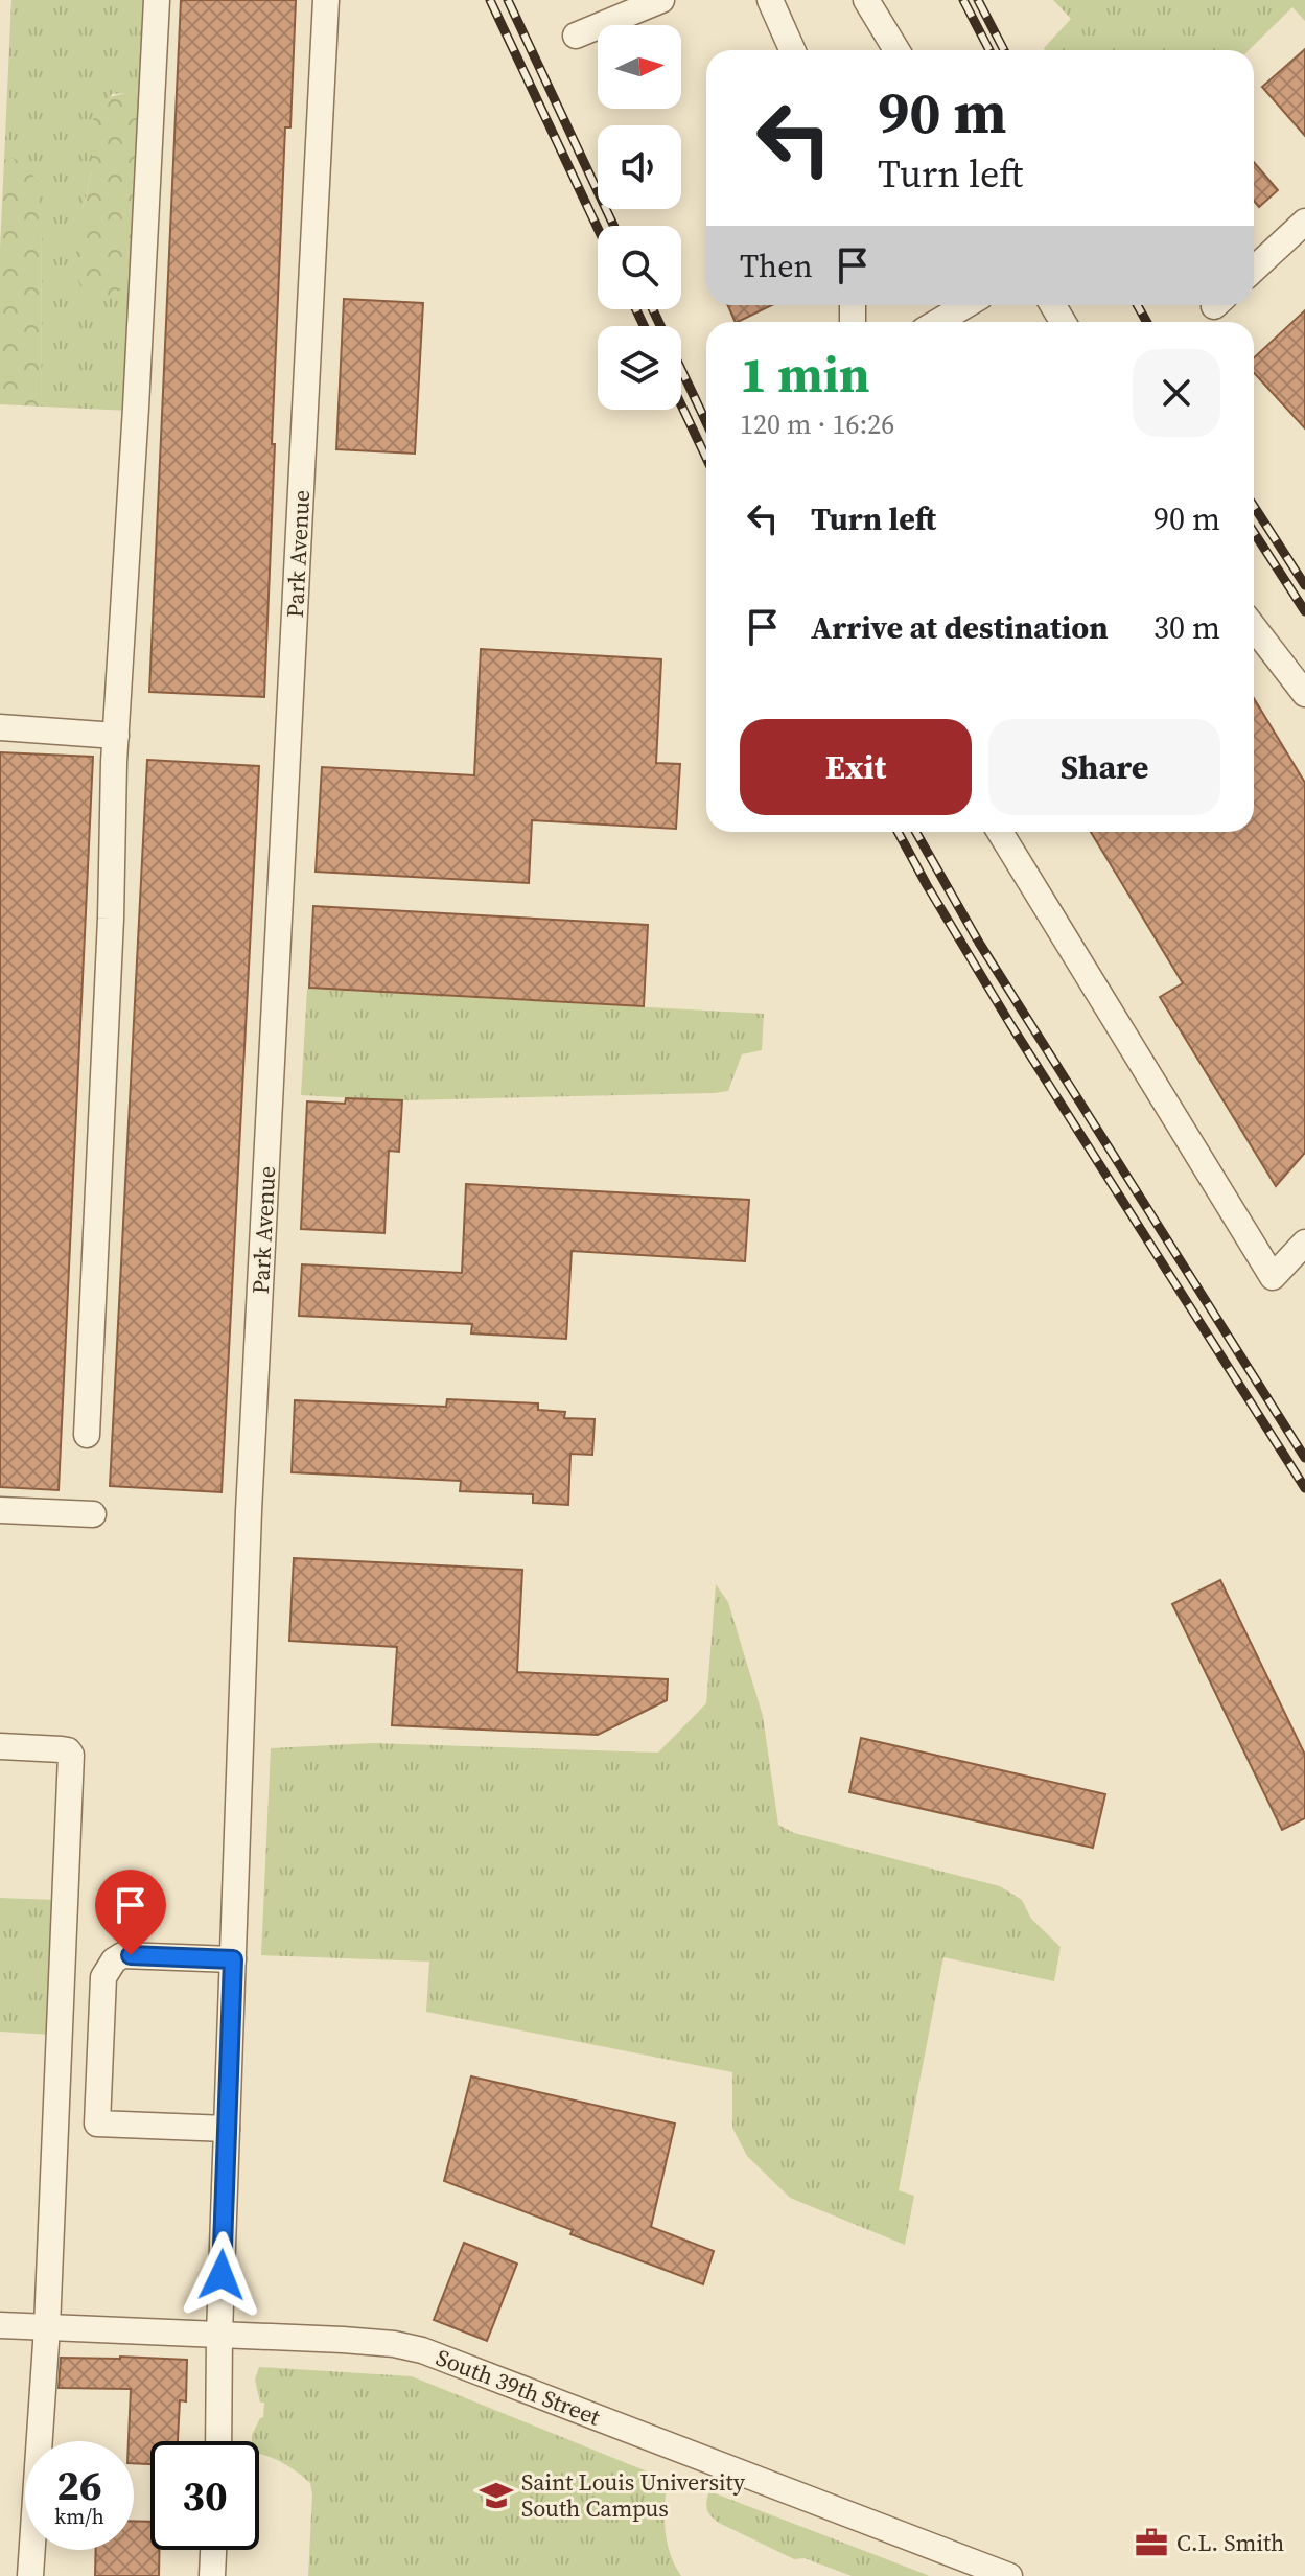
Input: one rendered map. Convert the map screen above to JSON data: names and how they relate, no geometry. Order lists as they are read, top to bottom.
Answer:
{
  "streets": {
    "street": ["Park Avenue", "South 39th Street"]
  },
  "crossings": [
    ["Park Avenue", "South 39th Street"]
  ],
  "places": {
    "school or university": ["Saint Louis University South Campus"],
    "office": ["C.L. Smith"]
  },
  "north": "right",
  "page": {
    "turn": ["90 m", "Turn left"],
    "then": "Then",
    "heading": ["1 min", "120 m · 16:26"],
    "list": [
      {
        "name": "Turn left",
        "value": "90 m"
      },
      {
        "name": "Arrive at destination",
        "value": "30 m"
      }
    ],
    "buttons": ["Exit", "Share"],
    "speed": "26 km/h",
    "limit": "30"
  }
}
